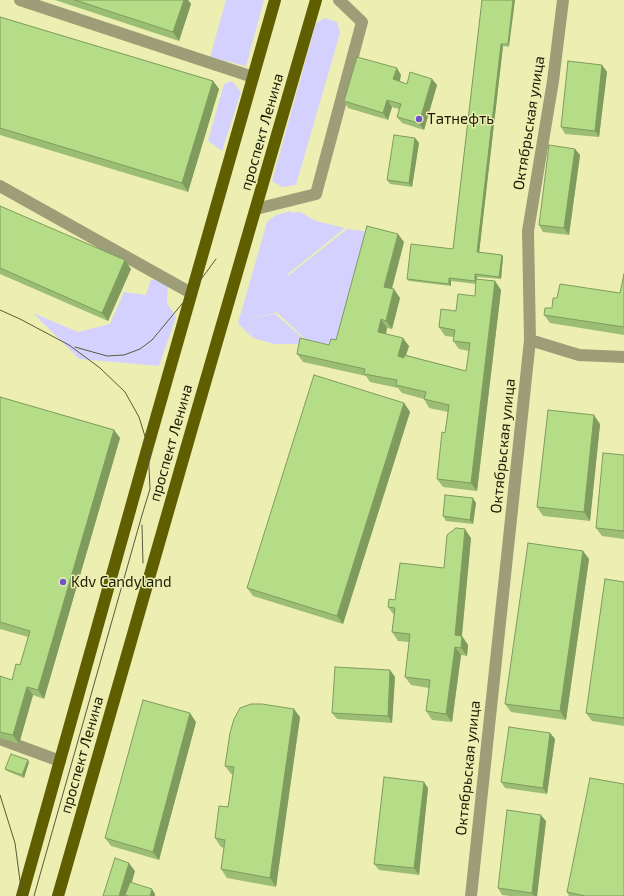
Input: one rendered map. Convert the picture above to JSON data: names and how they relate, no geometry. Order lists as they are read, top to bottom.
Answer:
{
  "streets": {
    "main road": ["проспект Ленина"],
    "street": ["Октябрьская улица"]
  },
  "places": ["Татнефть", "Kdv Candyland"]
}
